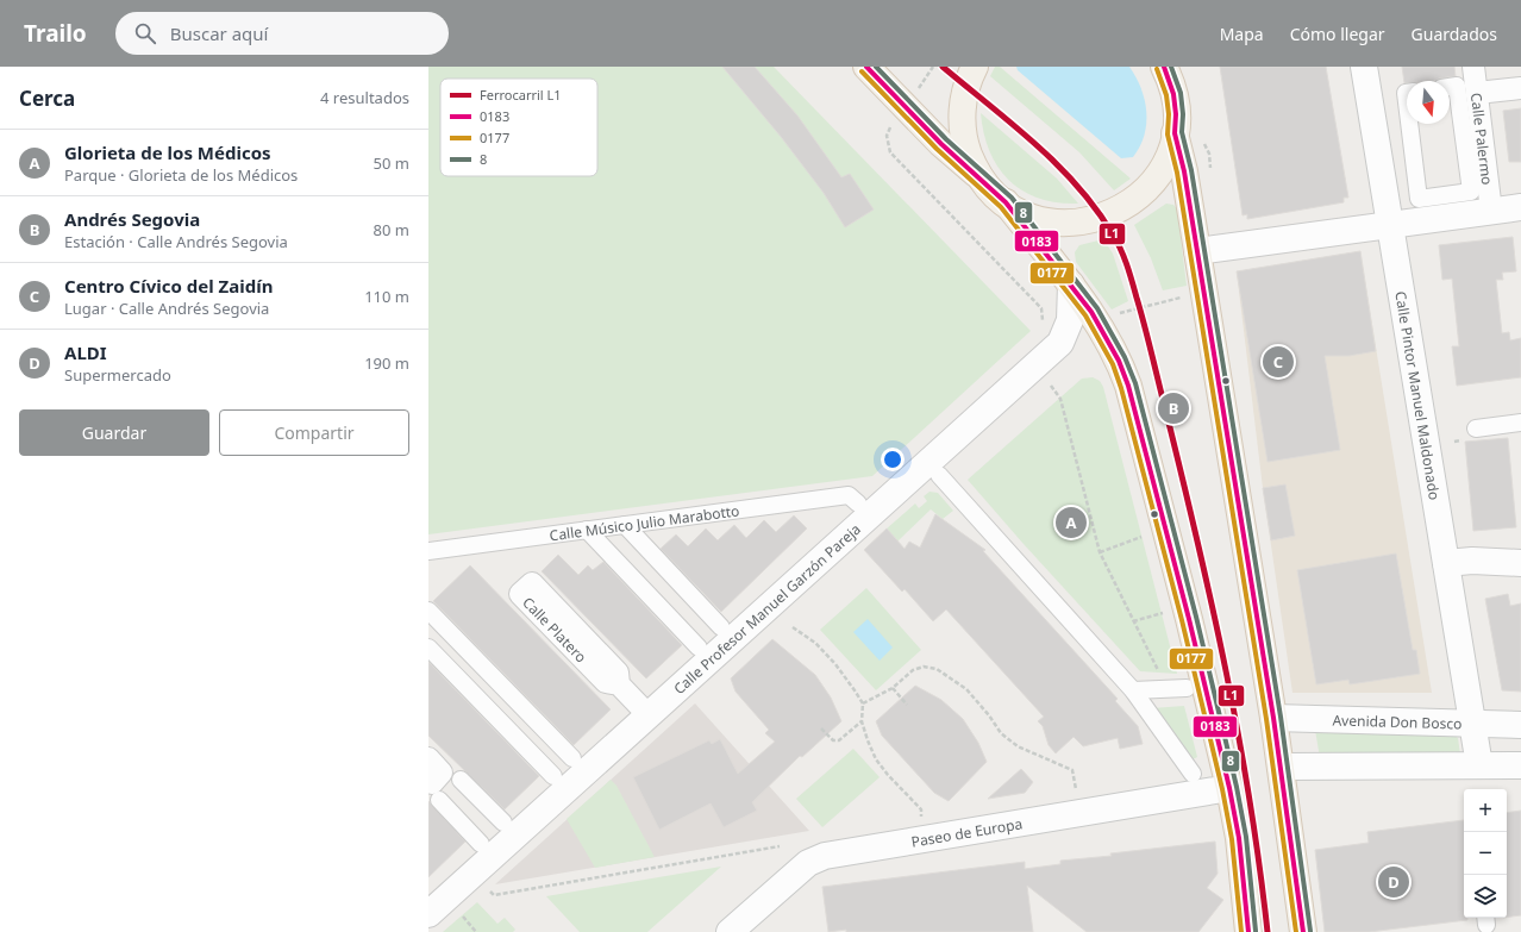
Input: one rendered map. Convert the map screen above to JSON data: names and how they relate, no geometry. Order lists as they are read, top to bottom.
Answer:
{
  "streets": {
    "main road": [
      "Calle Pintor Manuel Maldonado",
      "Calle Profesor Manuel Garzón Pareja",
      "Avenida Don Bosco",
      "Paseo de Europa"
    ],
    "street": ["Calle Palermo", "Calle Músico Julio Marabotto", "Calle Platero"]
  },
  "crossings": [
    ["Calle Pintor Manuel Maldonado", "Avenida Don Bosco"],
    ["Calle Músico Julio Marabotto", "Calle Profesor Manuel Garzón Pareja"],
    ["Calle Profesor Manuel Garzón Pareja", "Calle Platero"]
  ],
  "lines": [
    "rail line L1",
    "transit line 0183",
    "transit line 8",
    "transit line 0177"
  ],
  "legend": [
    "Ferrocarril L1",
    "0183",
    "0177",
    "8"
  ],
  "north": "bottom",
  "page": {
    "header": "Trailo",
    "search": "Buscar aquí",
    "nav": ["Mapa", "Cómo llegar", "Guardados"],
    "heading": ["Cerca", "4 resultados"],
    "list": [
      {
        "mark": "A",
        "name": "Glorieta de los Médicos",
        "note": "Parque · Glorieta de los Médicos",
        "value": "50 m"
      },
      {
        "mark": "B",
        "name": "Andrés Segovia",
        "note": "Estación · Calle Andrés Segovia",
        "value": "80 m"
      },
      {
        "mark": "C",
        "name": "Centro Cívico del Zaidín",
        "note": "Lugar · Calle Andrés Segovia",
        "value": "110 m"
      },
      {
        "mark": "D",
        "name": "ALDI",
        "note": "Supermercado",
        "value": "190 m"
      }
    ],
    "pins": [
      "C",
      "B",
      "A",
      "D"
    ],
    "buttons": ["Guardar", "Compartir"],
    "map_buttons": ["+", "−"]
  }
}
